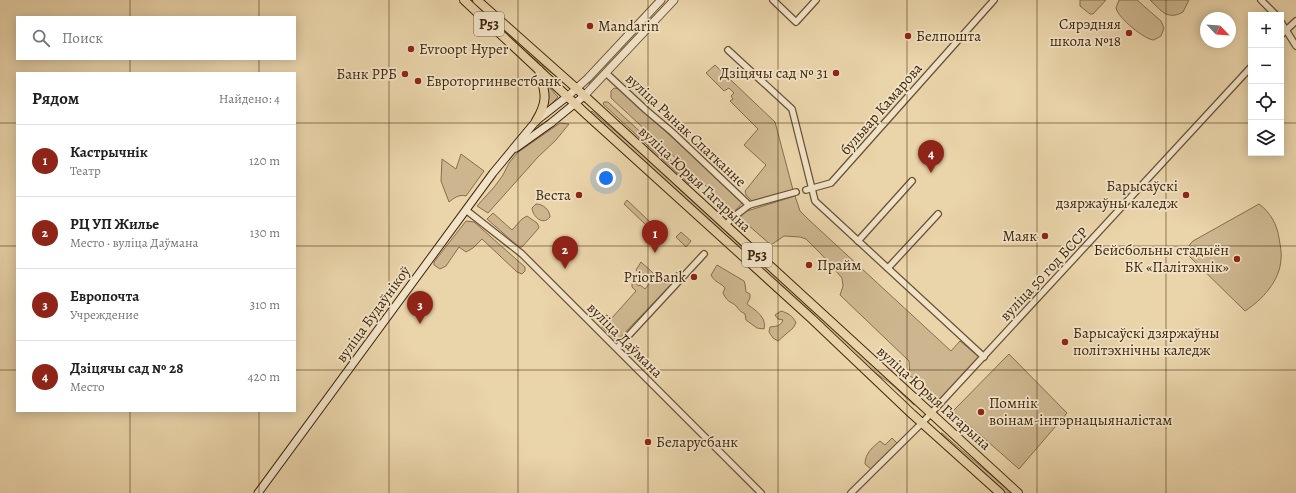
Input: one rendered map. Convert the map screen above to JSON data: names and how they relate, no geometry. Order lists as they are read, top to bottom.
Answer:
{
  "streets": {
    "main road": ["Р53", "вуліца Юрыя Гагарына", "вуліца Будаўнікоў"],
    "street": [
      "бульвар Камарова",
      "вуліца Рынак Спатканне",
      "вуліца 50 год БССР",
      "вуліца Даўмана"
    ]
  },
  "crossings": [
    ["вуліца Рынак Спатканне", "вуліца Будаўнікоў"],
    ["вуліца Юрыя Гагарына", "вуліца 50 год БССР"],
    ["вуліца Юрыя Гагарына", "вуліца Будаўнікоў"],
    ["вуліца Будаўнікоў", "вуліца Даўмана"]
  ],
  "places": [
    "Mandarin",
    "Сярэдняя школа №18",
    "Белпошта",
    "Evroopt Hyper",
    "Дзіцячы сад № 31",
    "Банк РРБ",
    "Евроторгинвестбанк",
    "Веста",
    "Барысаўскі дзяржаўны каледж",
    "Маяк",
    "Бейсбольны стадыён БК «Палітэхнік»",
    "Прайм",
    "PriorBank",
    "Барысаўскі дзяржаўны політэхнічны каледж",
    "Помнік воінам-інтэрнацыяналістам",
    "Беларусбанк"
  ],
  "north": "bottom right",
  "page": {
    "map_buttons": ["+", "−"],
    "search": "Поиск",
    "heading": ["Рядом", "Найдено: 4"],
    "list": [
      {
        "mark": "1",
        "name": "Кастрычнік",
        "note": "Театр",
        "value": "120 m"
      },
      {
        "mark": "2",
        "name": "РЦ УП Жилье",
        "note": "Место · вуліца Даўмана",
        "value": "130 m"
      },
      {
        "mark": "3",
        "name": "Европочта",
        "note": "Учреждение",
        "value": "310 m"
      },
      {
        "mark": "4",
        "name": "Дзіцячы сад № 28",
        "note": "Место",
        "value": "420 m"
      }
    ],
    "pins": [
      "4",
      "1",
      "2",
      "3"
    ]
  }
}
